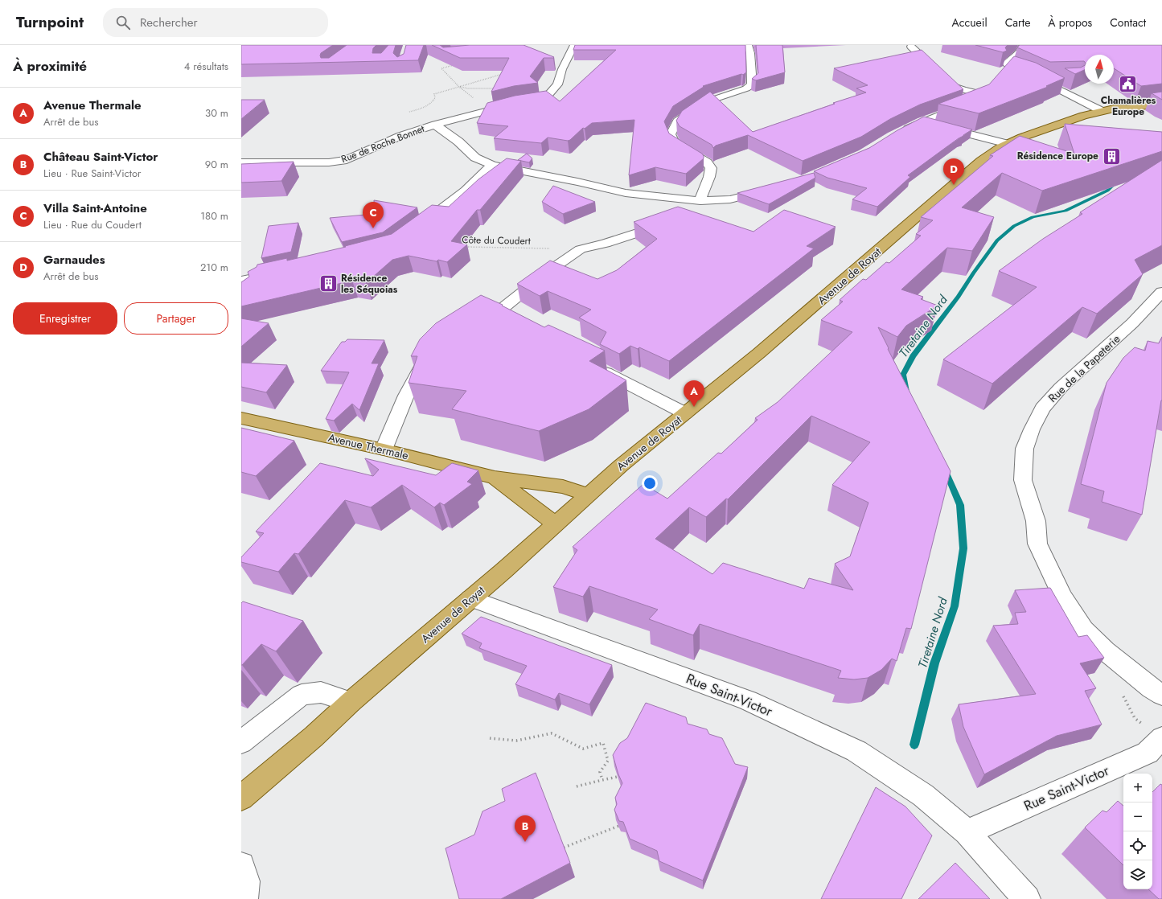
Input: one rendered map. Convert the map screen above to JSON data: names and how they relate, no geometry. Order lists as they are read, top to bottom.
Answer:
{
  "streets": {
    "main road": ["Avenue de Royat", "Avenue Thermale"],
    "street": ["Rue de Roche Bonnet", "Rue de la Papeterie", "Rue Saint-Victor"],
    "path": ["Côte du Coudert"]
  },
  "crossings": [
    ["Avenue de Royat", "Avenue Thermale"],
    ["Avenue de Royat", "Rue Saint-Victor"]
  ],
  "water": ["Tiretaine Nord"],
  "places": {
    "public building": ["Chamalières Europe"],
    "building": ["Résidence Europe", "Résidence les Séquoias"]
  },
  "north": "top",
  "page": {
    "header": "Turnpoint",
    "search": "Rechercher",
    "nav": [
      "Accueil",
      "Carte",
      "À propos",
      "Contact"
    ],
    "heading": ["À proximité", "4 résultats"],
    "list": [
      {
        "mark": "A",
        "name": "Avenue Thermale",
        "note": "Arrêt de bus",
        "value": "30 m"
      },
      {
        "mark": "B",
        "name": "Château Saint-Victor",
        "note": "Lieu · Rue Saint-Victor",
        "value": "90 m"
      },
      {
        "mark": "C",
        "name": "Villa Saint-Antoine",
        "note": "Lieu · Rue du Coudert",
        "value": "180 m"
      },
      {
        "mark": "D",
        "name": "Garnaudes",
        "note": "Arrêt de bus",
        "value": "210 m"
      }
    ],
    "pins": [
      "D",
      "C",
      "A",
      "B"
    ],
    "buttons": ["Enregistrer", "Partager"],
    "map_buttons": ["+", "−"]
  }
}
